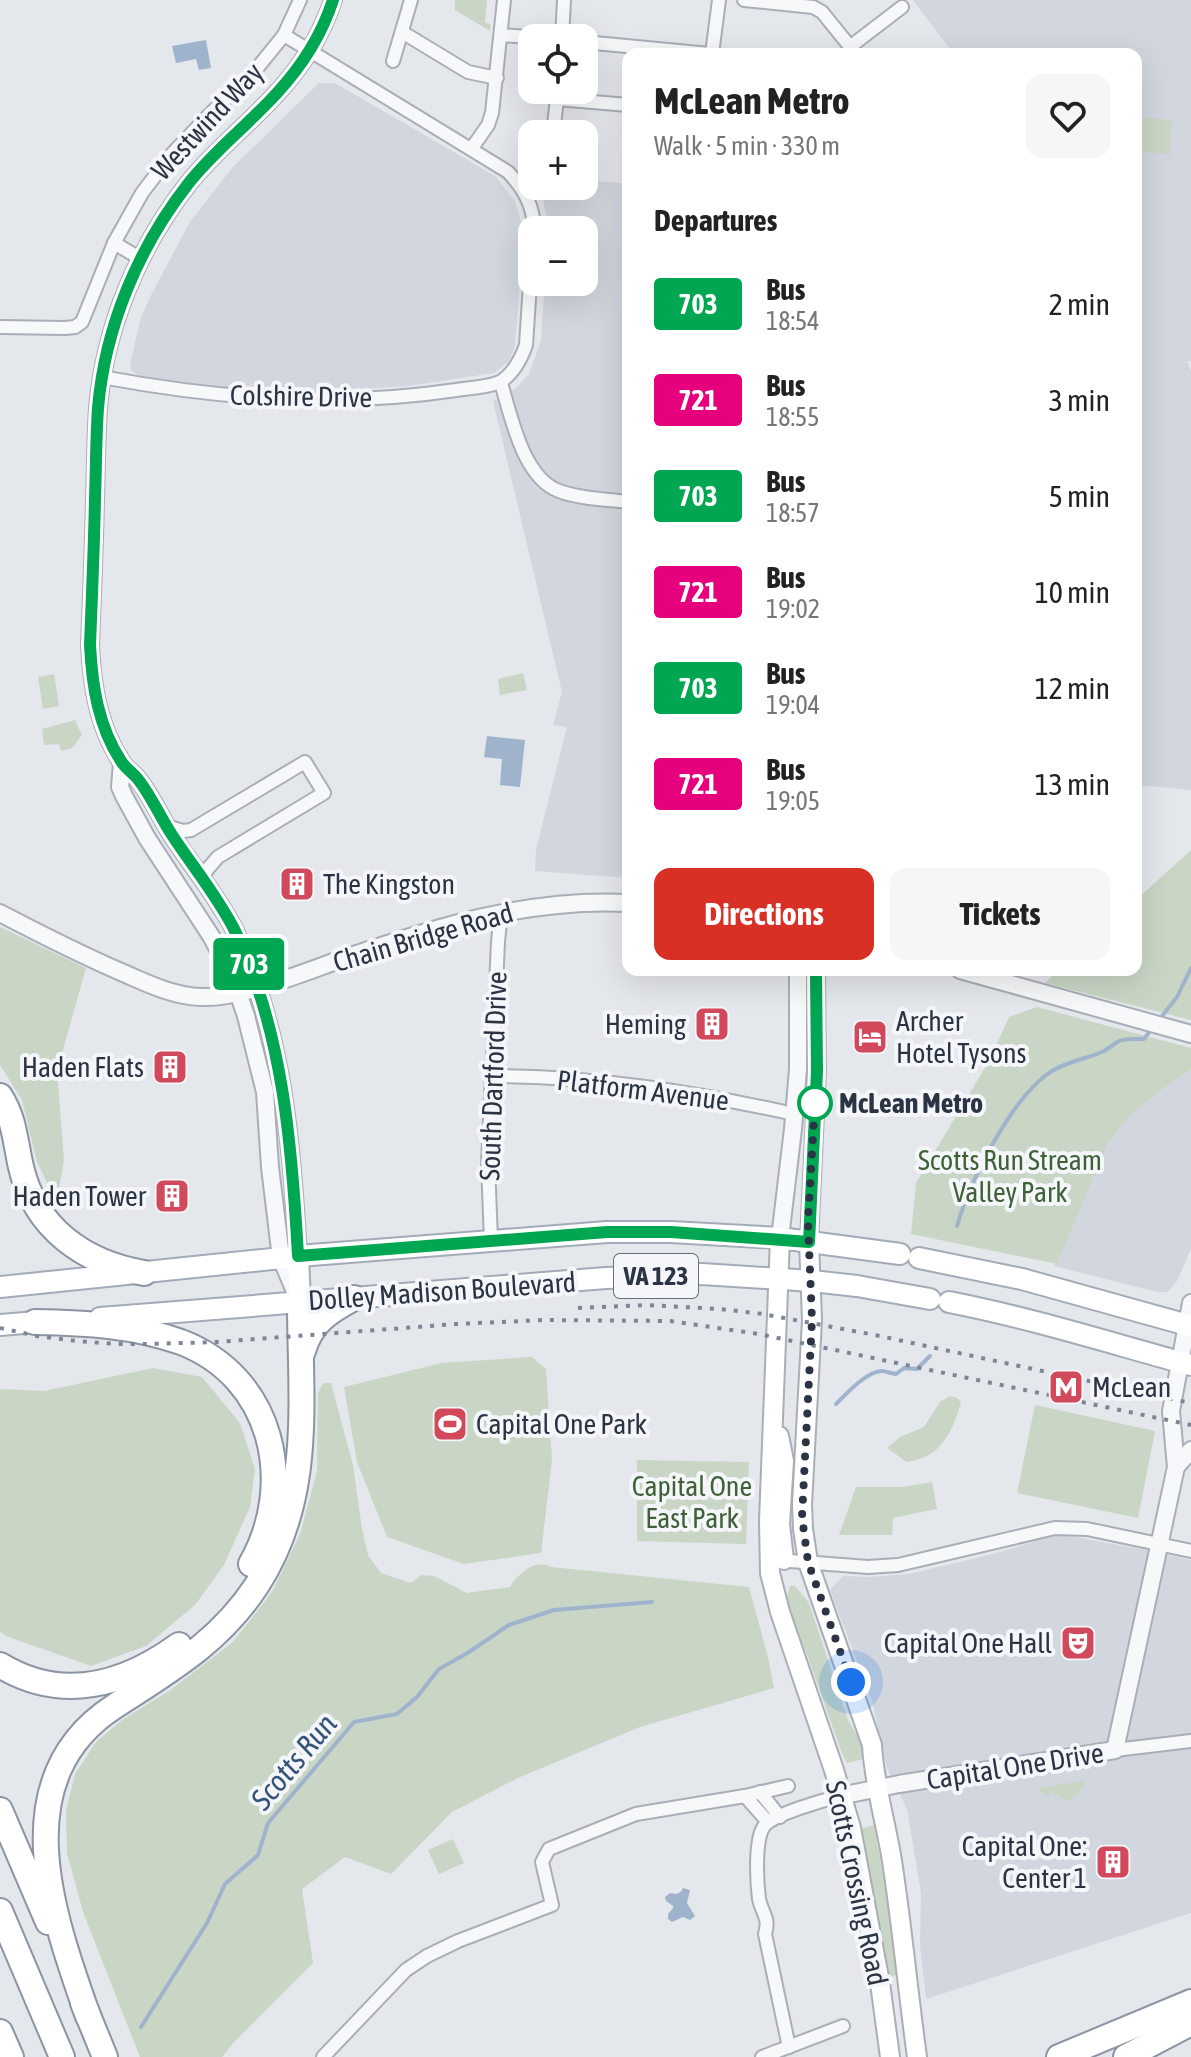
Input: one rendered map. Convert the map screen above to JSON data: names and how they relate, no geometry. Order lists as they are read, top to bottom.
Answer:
{
  "streets": {
    "main road": ["VA 123", "Dolley Madison Boulevard", "Scotts Crossing Road"],
    "street": [
      "Westwind Way",
      "Colshire Drive",
      "Chain Bridge Road",
      "South Dartford Drive",
      "Platform Avenue",
      "Capital One Drive"
    ]
  },
  "crossings": [
    ["Chain Bridge Road", "South Dartford Drive"],
    ["South Dartford Drive", "Platform Avenue"],
    ["South Dartford Drive", "Dolley Madison Boulevard"],
    ["Dolley Madison Boulevard", "Scotts Crossing Road"],
    ["Capital One Drive", "Scotts Crossing Road"]
  ],
  "water": ["Scotts Run"],
  "parks": ["Scotts Run Stream Valley Park", "Capital One East Park"],
  "places": {
    "building": [
      "The Kingston",
      "Heming",
      "Haden Flats",
      "Haden Tower",
      "Capital One: Center 1"
    ],
    "hotel": ["Archer Hotel Tysons"],
    "other": ["McLean Metro"],
    "metro station": ["McLean"],
    "sports": ["Capital One Park"],
    "theatre": ["Capital One Hall"]
  },
  "lines": ["bus line 703"],
  "page": {
    "on_map": "703",
    "map_buttons": ["+", "−"],
    "heading": [
      ["McLean Metro", "Walk · 5 min · 330 m"],
      "Departures"
    ],
    "list": [
      {
        "mark": "703",
        "name": "Bus",
        "note": "18:54",
        "value": "2 min"
      },
      {
        "mark": "721",
        "name": "Bus",
        "note": "18:55",
        "value": "3 min"
      },
      {
        "mark": "703",
        "name": "Bus",
        "note": "18:57",
        "value": "5 min"
      },
      {
        "mark": "721",
        "name": "Bus",
        "note": "19:02",
        "value": "10 min"
      },
      {
        "mark": "703",
        "name": "Bus",
        "note": "19:04",
        "value": "12 min"
      },
      {
        "mark": "721",
        "name": "Bus",
        "note": "19:05",
        "value": "13 min"
      }
    ],
    "buttons": ["Directions", "Tickets"]
  }
}
